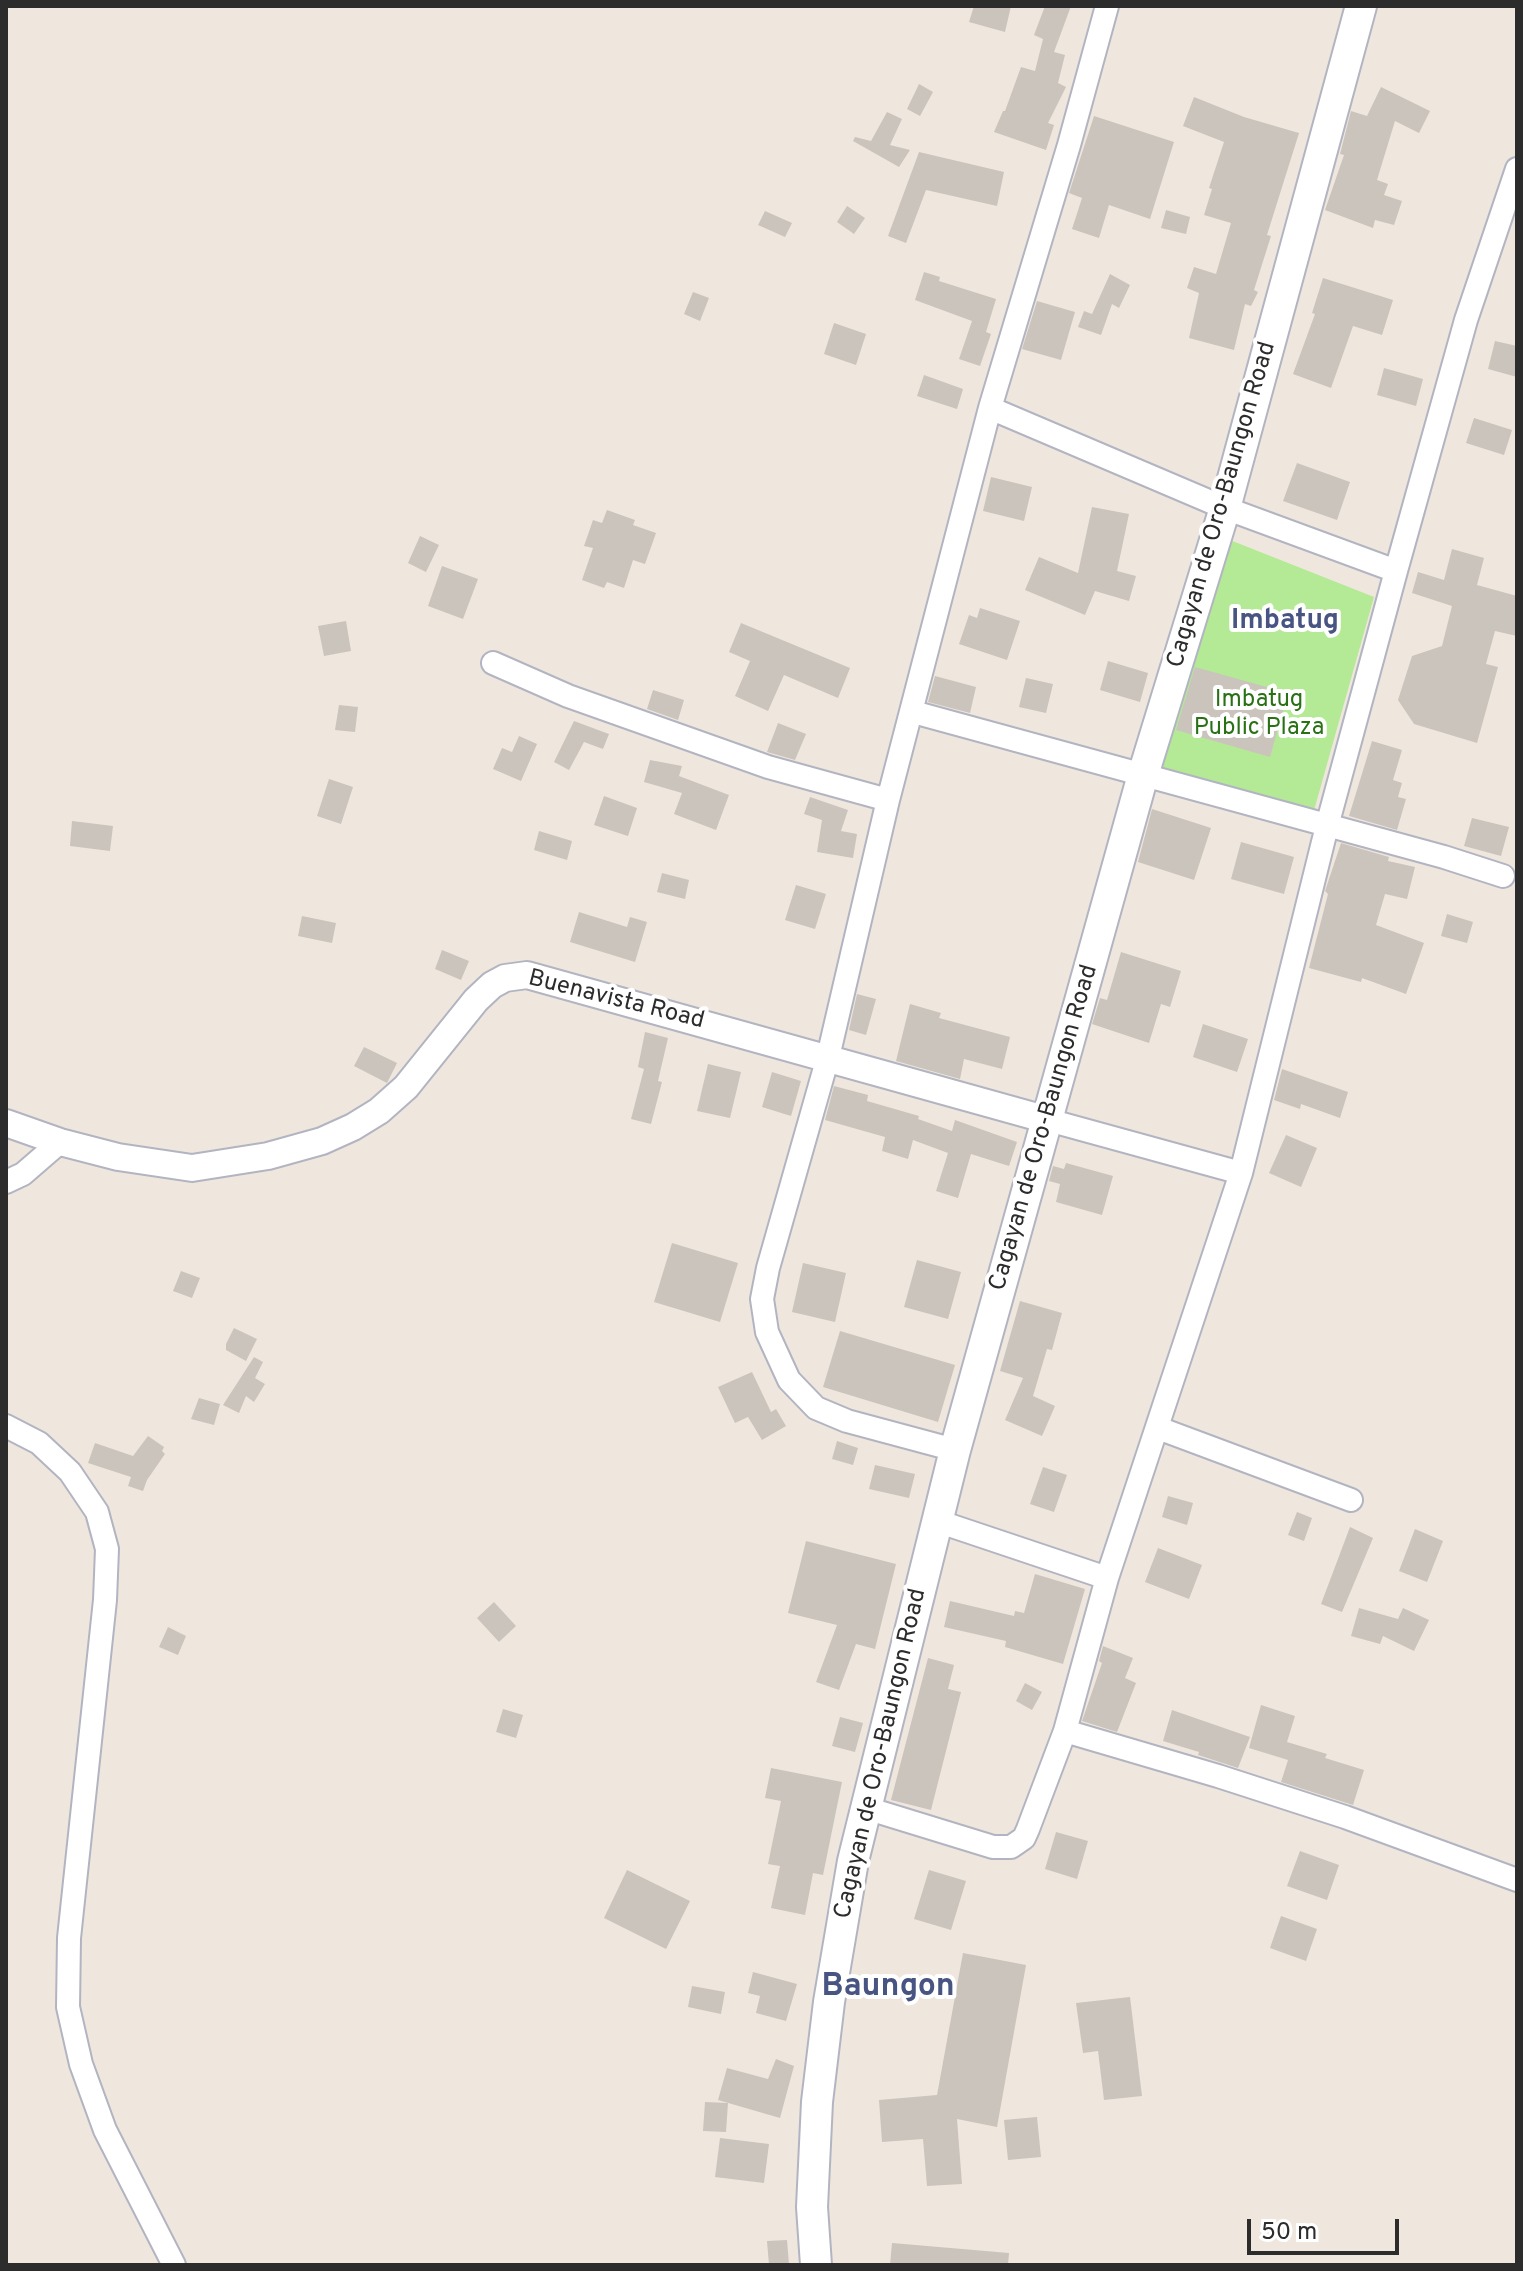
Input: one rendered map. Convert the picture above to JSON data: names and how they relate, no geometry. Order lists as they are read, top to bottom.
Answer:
{
  "streets": {
    "main road": ["Cagayan de Oro-Baungon Road"],
    "street": ["Buenavista Road"]
  },
  "crossings": [
    ["Cagayan de Oro-Baungon Road", "Buenavista Road"]
  ],
  "districts": ["Imbatug", "Baungon"],
  "parks": ["Imbatug Public Plaza"],
  "scale_bar": "50 m"
}
